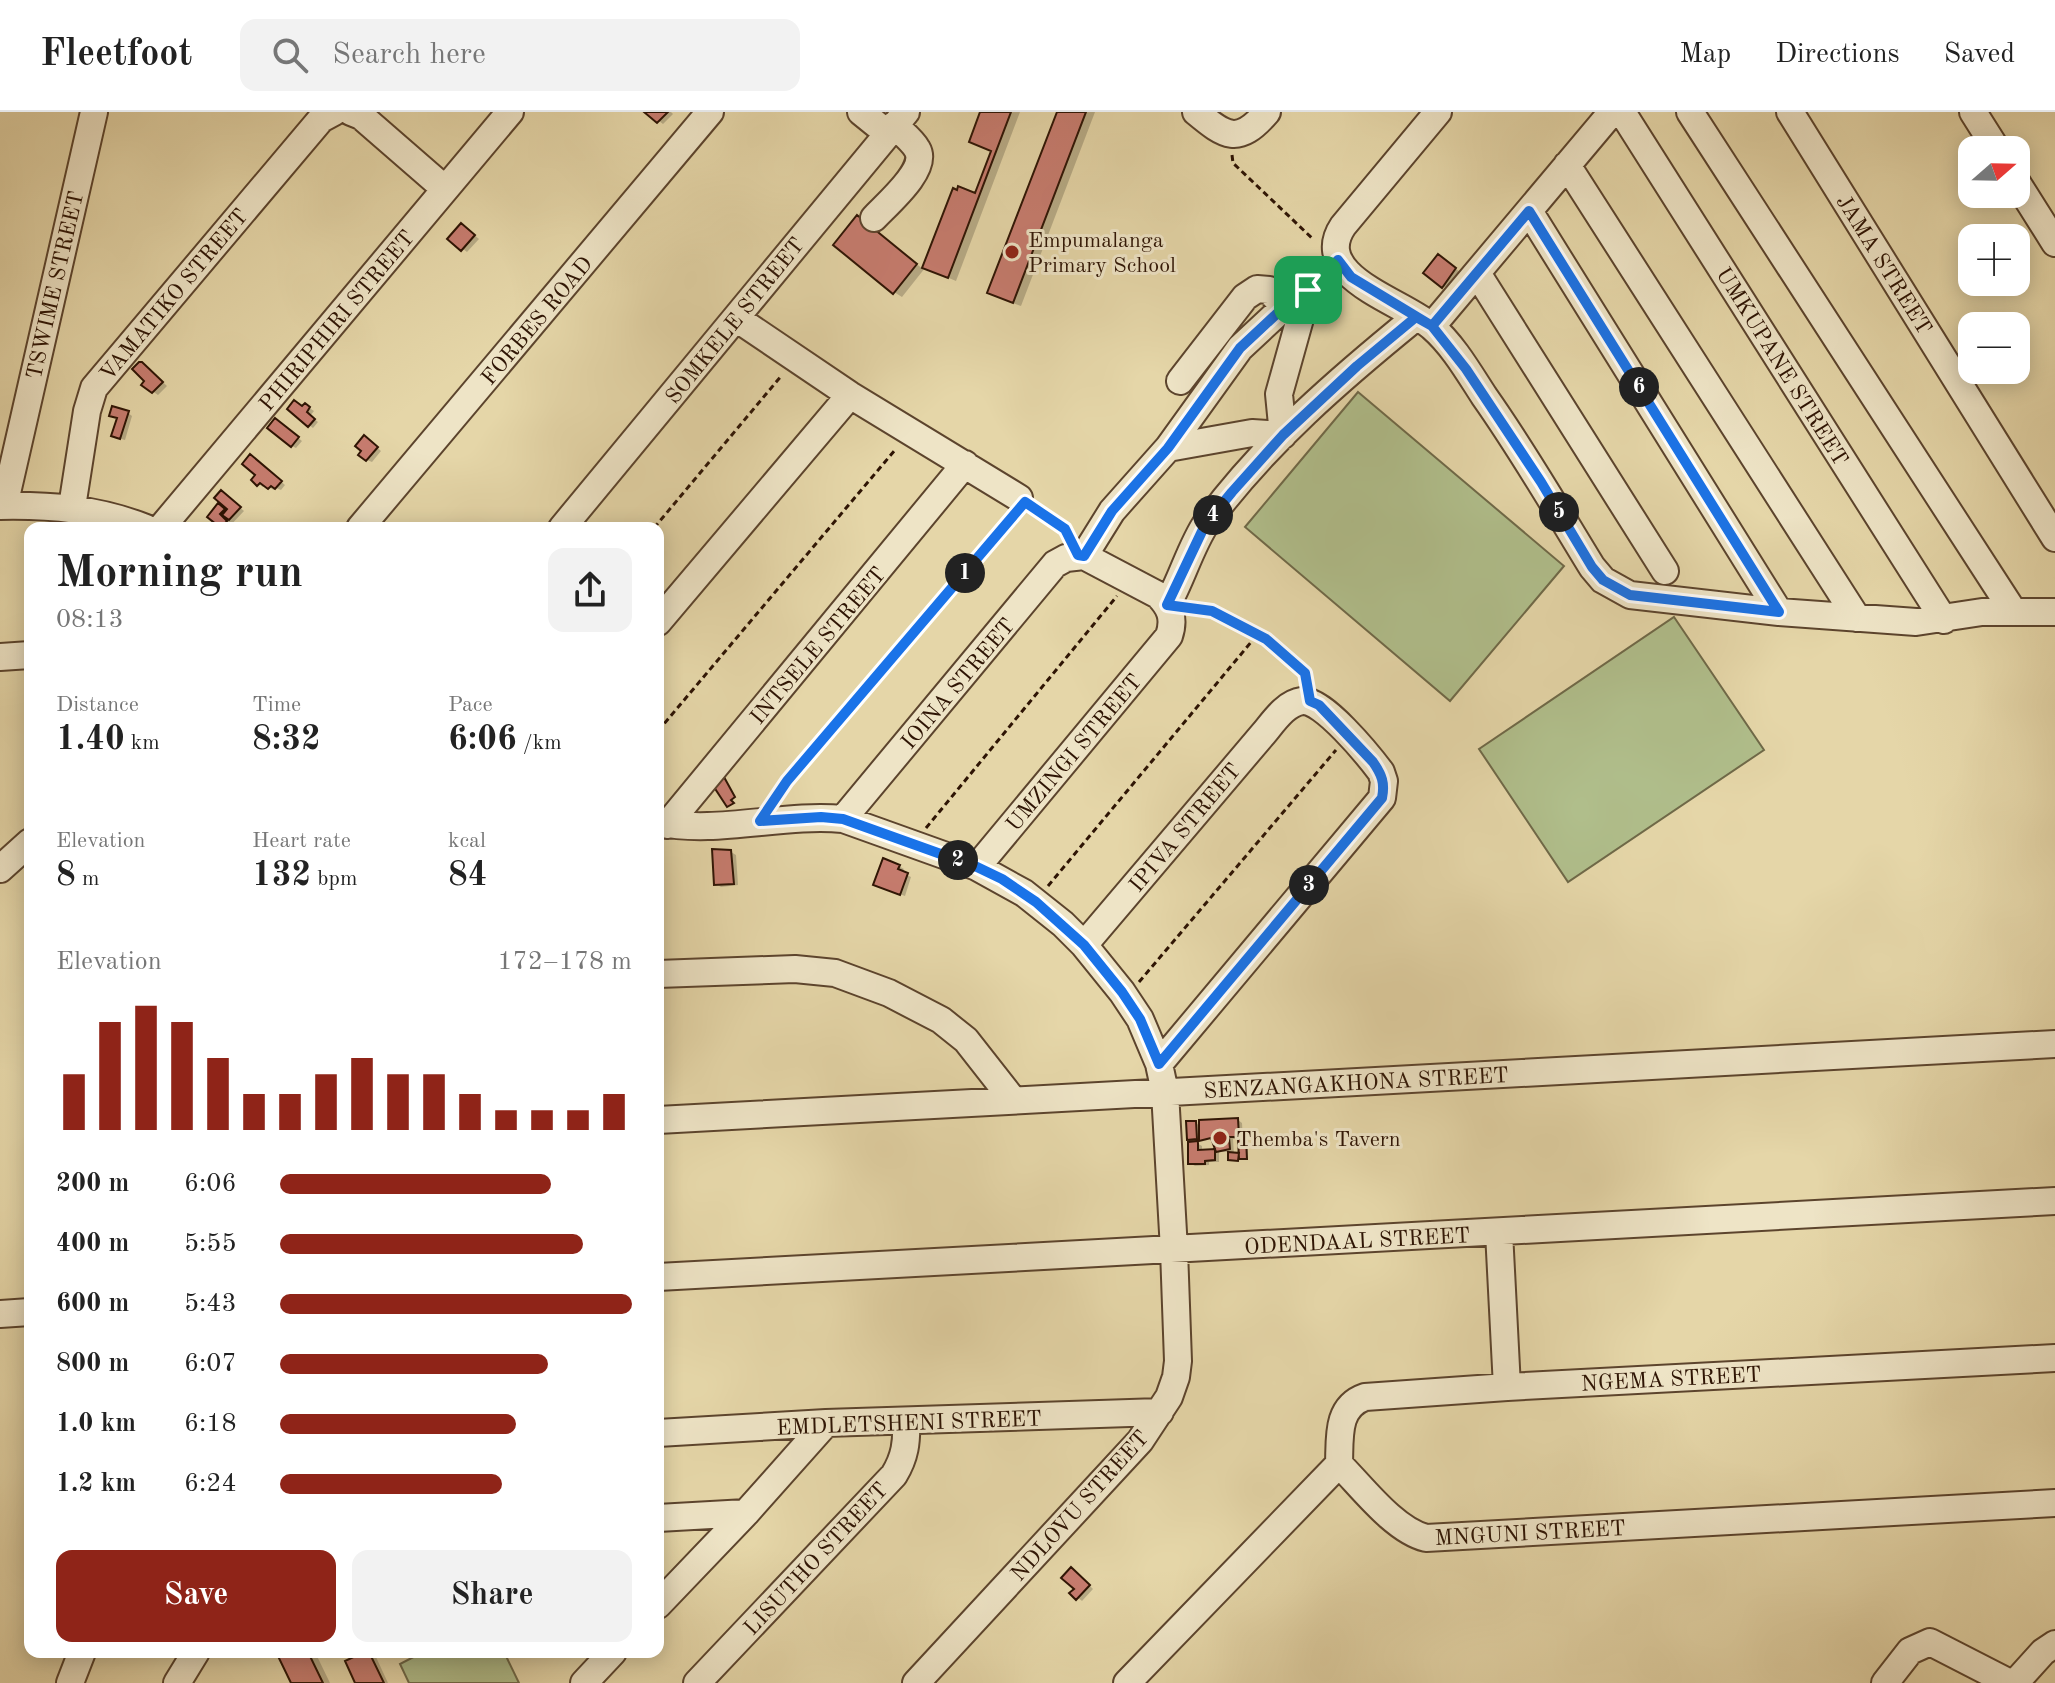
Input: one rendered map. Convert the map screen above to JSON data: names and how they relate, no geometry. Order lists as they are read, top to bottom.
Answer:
{
  "streets": {
    "street": [
      "JAMA STREET",
      "TSWIME STREET",
      "VAMATIKO STREET",
      "PHIRIPHIRI STREET",
      "FORBES ROAD",
      "SOMKELE STREET",
      "UMKUPANE STREET",
      "INTSELE STREET",
      "IOINA STREET",
      "UMZINGI STREET",
      "IPIVA STREET",
      "SENZANGAKHONA STREET",
      "ODENDAAL STREET",
      "NGEMA STREET",
      "EMDLETSHENI STREET",
      "NDLOVU STREET",
      "MNGUNI STREET",
      "LISUTHO STREET"
    ]
  },
  "crossings": [
    ["IOINA STREET", "NDLOVU STREET"],
    ["UMZINGI STREET", "NDLOVU STREET"],
    ["IPIVA STREET", "NDLOVU STREET"],
    ["SENZANGAKHONA STREET", "NDLOVU STREET"],
    ["ODENDAAL STREET", "NDLOVU STREET"],
    ["NGEMA STREET", "MNGUNI STREET"],
    ["EMDLETSHENI STREET", "NDLOVU STREET"],
    ["EMDLETSHENI STREET", "LISUTHO STREET"]
  ],
  "places": ["Empumalanga Primary School", "Themba's Tavern"],
  "north": "right",
  "page": {
    "header": "Fleetfoot",
    "search": "Search here",
    "nav": ["Map", "Directions", "Saved"],
    "map_buttons": ["+", "−"],
    "pins": [
      "6",
      "5",
      "4",
      "1",
      "2",
      "3"
    ],
    "heading": ["Morning run", "08:13"],
    "stats": [
      ["Distance", "1.40 km"],
      ["Time", "8:32"],
      ["Pace", "6:06 /km"],
      ["Elevation", "8 m"],
      ["Heart rate", "132 bpm"],
      ["kcal", "84"]
    ],
    "chart": ["Elevation", "172–178 m"],
    "list": [
      {
        "name": "200 m",
        "note": "6:06"
      },
      {
        "name": "400 m",
        "note": "5:55"
      },
      {
        "name": "600 m",
        "note": "5:43"
      },
      {
        "name": "800 m",
        "note": "6:07"
      },
      {
        "name": "1.0 km",
        "note": "6:18"
      },
      {
        "name": "1.2 km",
        "note": "6:24"
      }
    ],
    "buttons": ["Save", "Share"]
  }
}
